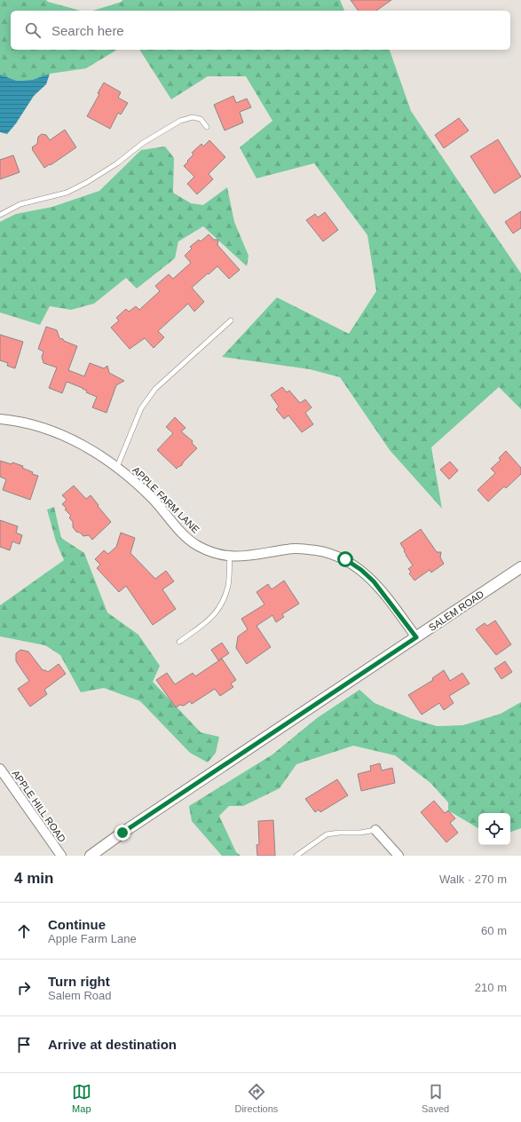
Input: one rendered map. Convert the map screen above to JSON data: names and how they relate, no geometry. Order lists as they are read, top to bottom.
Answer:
{
  "streets": {
    "street": ["APPLE FARM LANE", "SALEM ROAD", "APPLE HILL ROAD"]
  },
  "crossings": [
    ["APPLE FARM LANE", "SALEM ROAD"]
  ],
  "page": {
    "search": "Search here",
    "heading": ["4 min", "Walk · 270 m"],
    "list": [
      ["Continue", "Apple Farm Lane", "60 m"],
      ["Turn right", "Salem Road", "210 m"],
      "Arrive at destination"
    ],
    "nav": ["Map", "Directions", "Saved"]
  }
}
